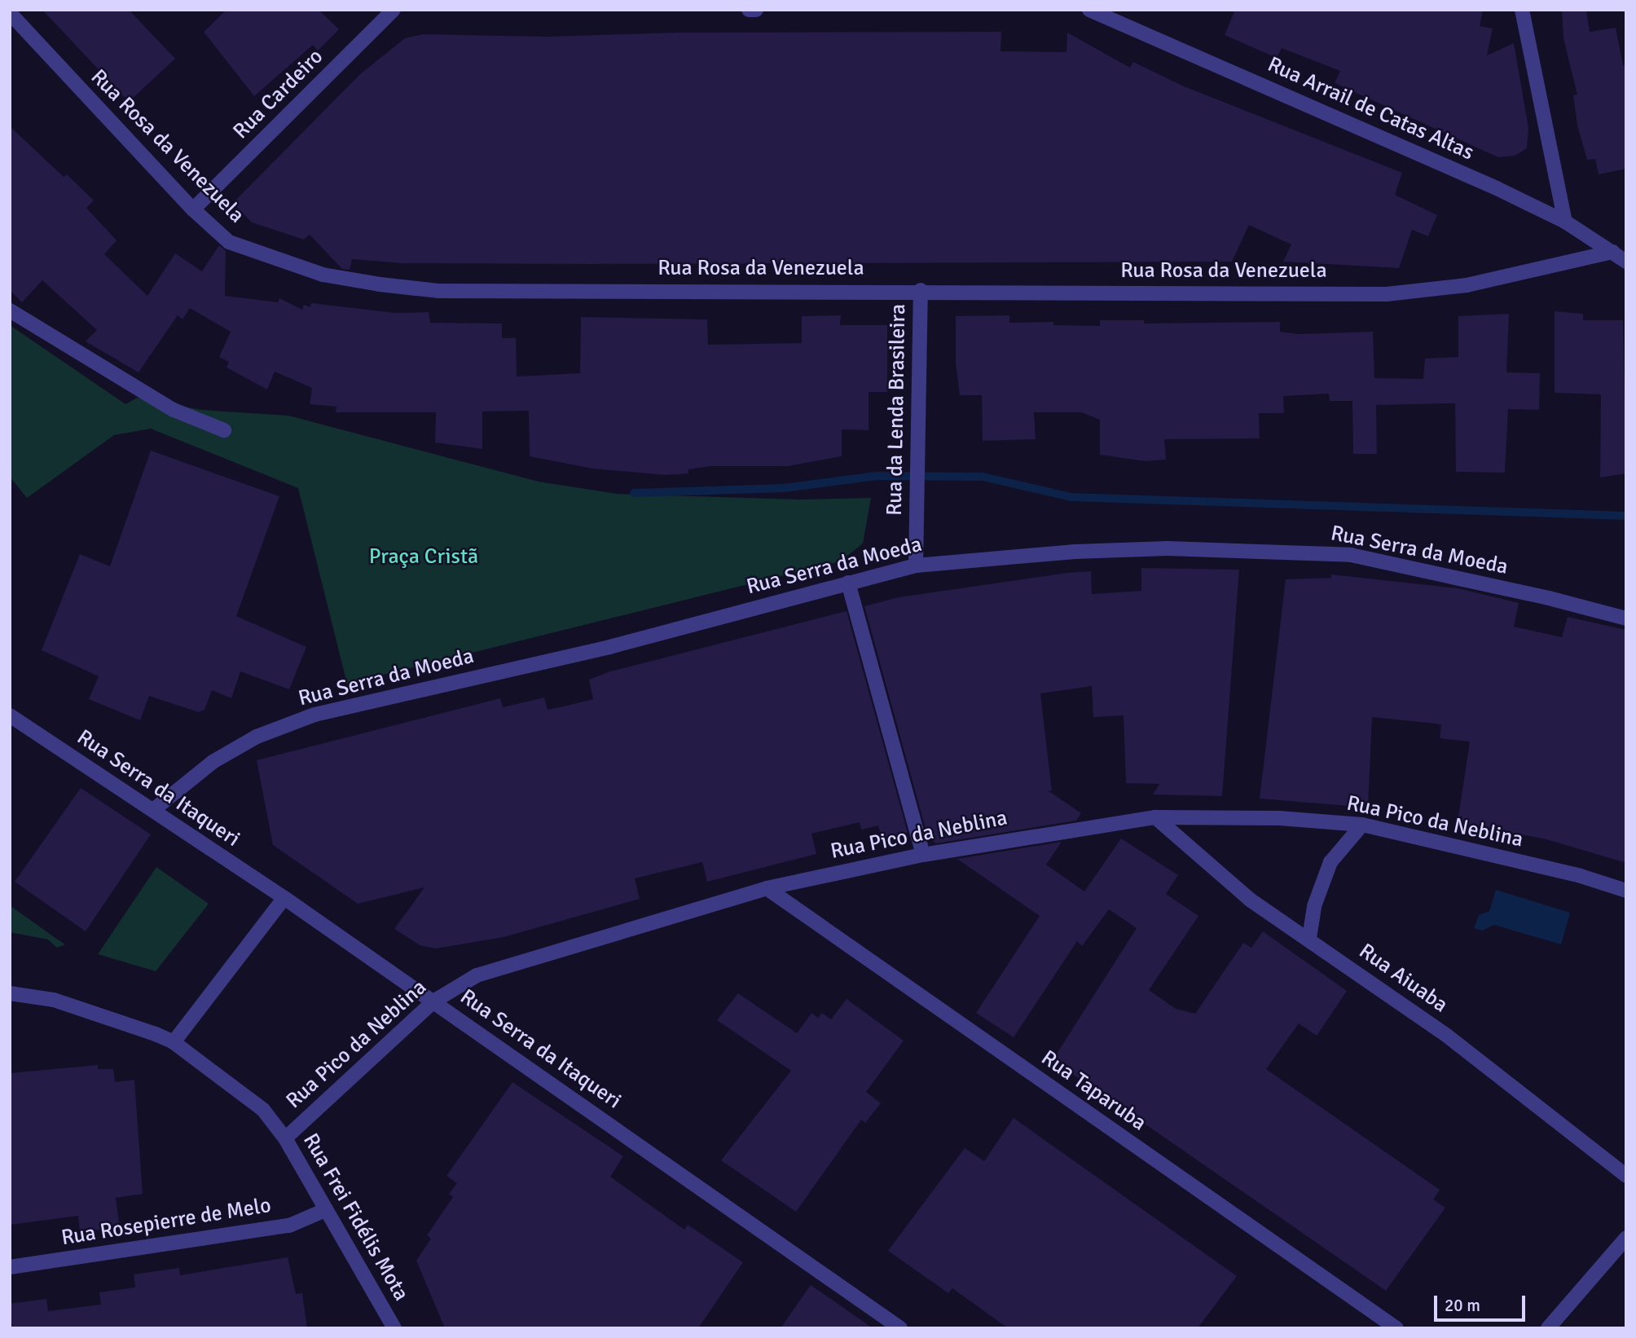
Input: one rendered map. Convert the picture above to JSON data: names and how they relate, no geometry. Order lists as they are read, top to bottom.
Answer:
{
  "streets": {
    "street": [
      "Rua Cardeiro",
      "Rua Arrail de Catas Altas",
      "Rua Rosa da Venezuela",
      "Rua da Lenda Brasileira",
      "Rua Serra da Moeda",
      "Rua Serra da Itaqueri",
      "Rua Pico da Neblina",
      "Rua Aiuaba",
      "Rua Taparuba",
      "Rua Frei Fidélis Mota",
      "Rua Rosepierre de Melo"
    ]
  },
  "crossings": [
    ["Rua Cardeiro", "Rua Rosa da Venezuela"],
    ["Rua Arrail de Catas Altas", "Rua Rosa da Venezuela"],
    ["Rua Rosa da Venezuela", "Rua da Lenda Brasileira"],
    ["Rua da Lenda Brasileira", "Rua Serra da Moeda"],
    ["Rua Serra da Moeda", "Rua Serra da Itaqueri"],
    ["Rua Serra da Itaqueri", "Rua Pico da Neblina"],
    ["Rua Pico da Neblina", "Rua Aiuaba"],
    ["Rua Pico da Neblina", "Rua Taparuba"],
    ["Rua Pico da Neblina", "Rua Frei Fidélis Mota"],
    ["Rua Frei Fidélis Mota", "Rua Rosepierre de Melo"]
  ],
  "parks": ["Praça Cristã"],
  "scale_bar": "20 m"
}
